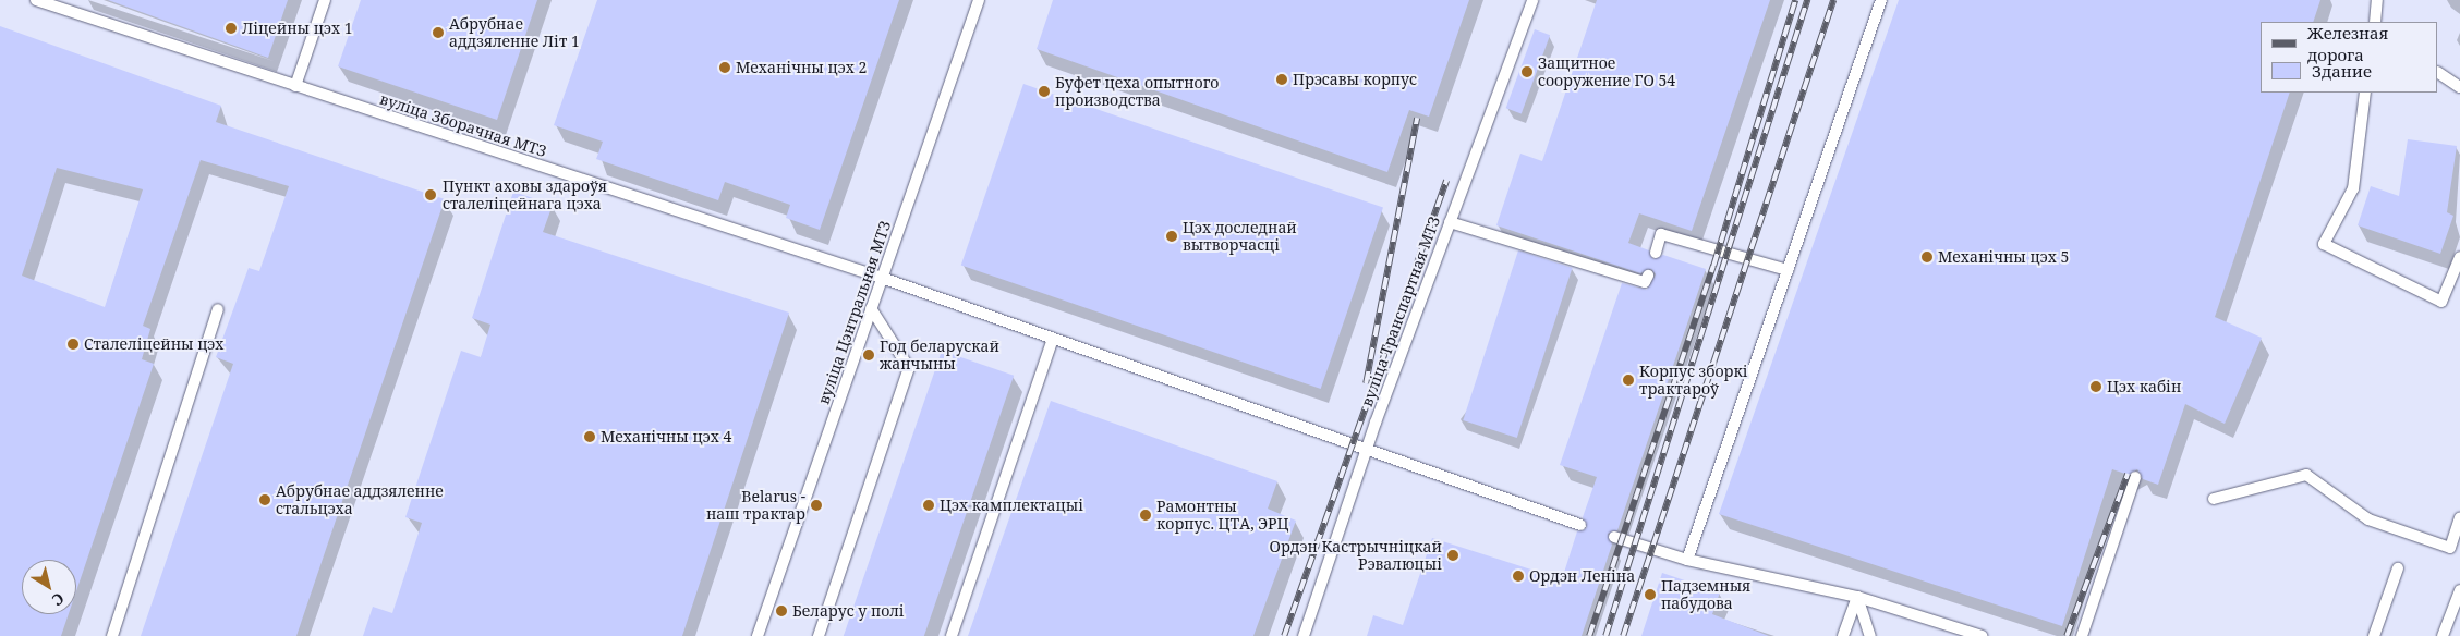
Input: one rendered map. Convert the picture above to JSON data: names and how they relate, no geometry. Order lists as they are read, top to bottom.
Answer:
{
  "streets": {
    "lane": ["вуліца Зборачная МТЗ", "вуліца Транспартная МТЗ", "вуліца Цэнтральная МТЗ"]
  },
  "crossings": [
    ["вуліца Зборачная МТЗ", "вуліца Транспартная МТЗ"],
    ["вуліца Зборачная МТЗ", "вуліца Цэнтральная МТЗ"]
  ],
  "places": [
    "Ліцейны цэх 1",
    "Абрубнае аддзяленне Літ 1",
    "Механічны цэх 2",
    "Защитное сооружение ГО 54",
    "Прэсавы корпус",
    "Буфет цеха опытного производства",
    "Пункт аховы здароўя сталеліцейнага цэха",
    "Цэх доследнай вытворчасці",
    "Механічны цэх 5",
    "Сталеліцейны цэх",
    "Год беларускай жанчыны",
    "Корпус зборкі трактароў",
    "Цэх кабін",
    "Механічны цэх 4",
    "Абрубнае аддзяленне стальцэха",
    "Belarus - наш трактар",
    "Цэх камплектацыі",
    "Рамонтны корпус. ЦТА, ЭРЦ",
    "Ордэн Кастрычніцкай Рэвалюцыі",
    "Ордэн Леніна",
    "Падземныя пабудова",
    "Беларус у полі"
  ],
  "legend": ["Железная дорога", "Здание"],
  "north": "bottom right"
}
